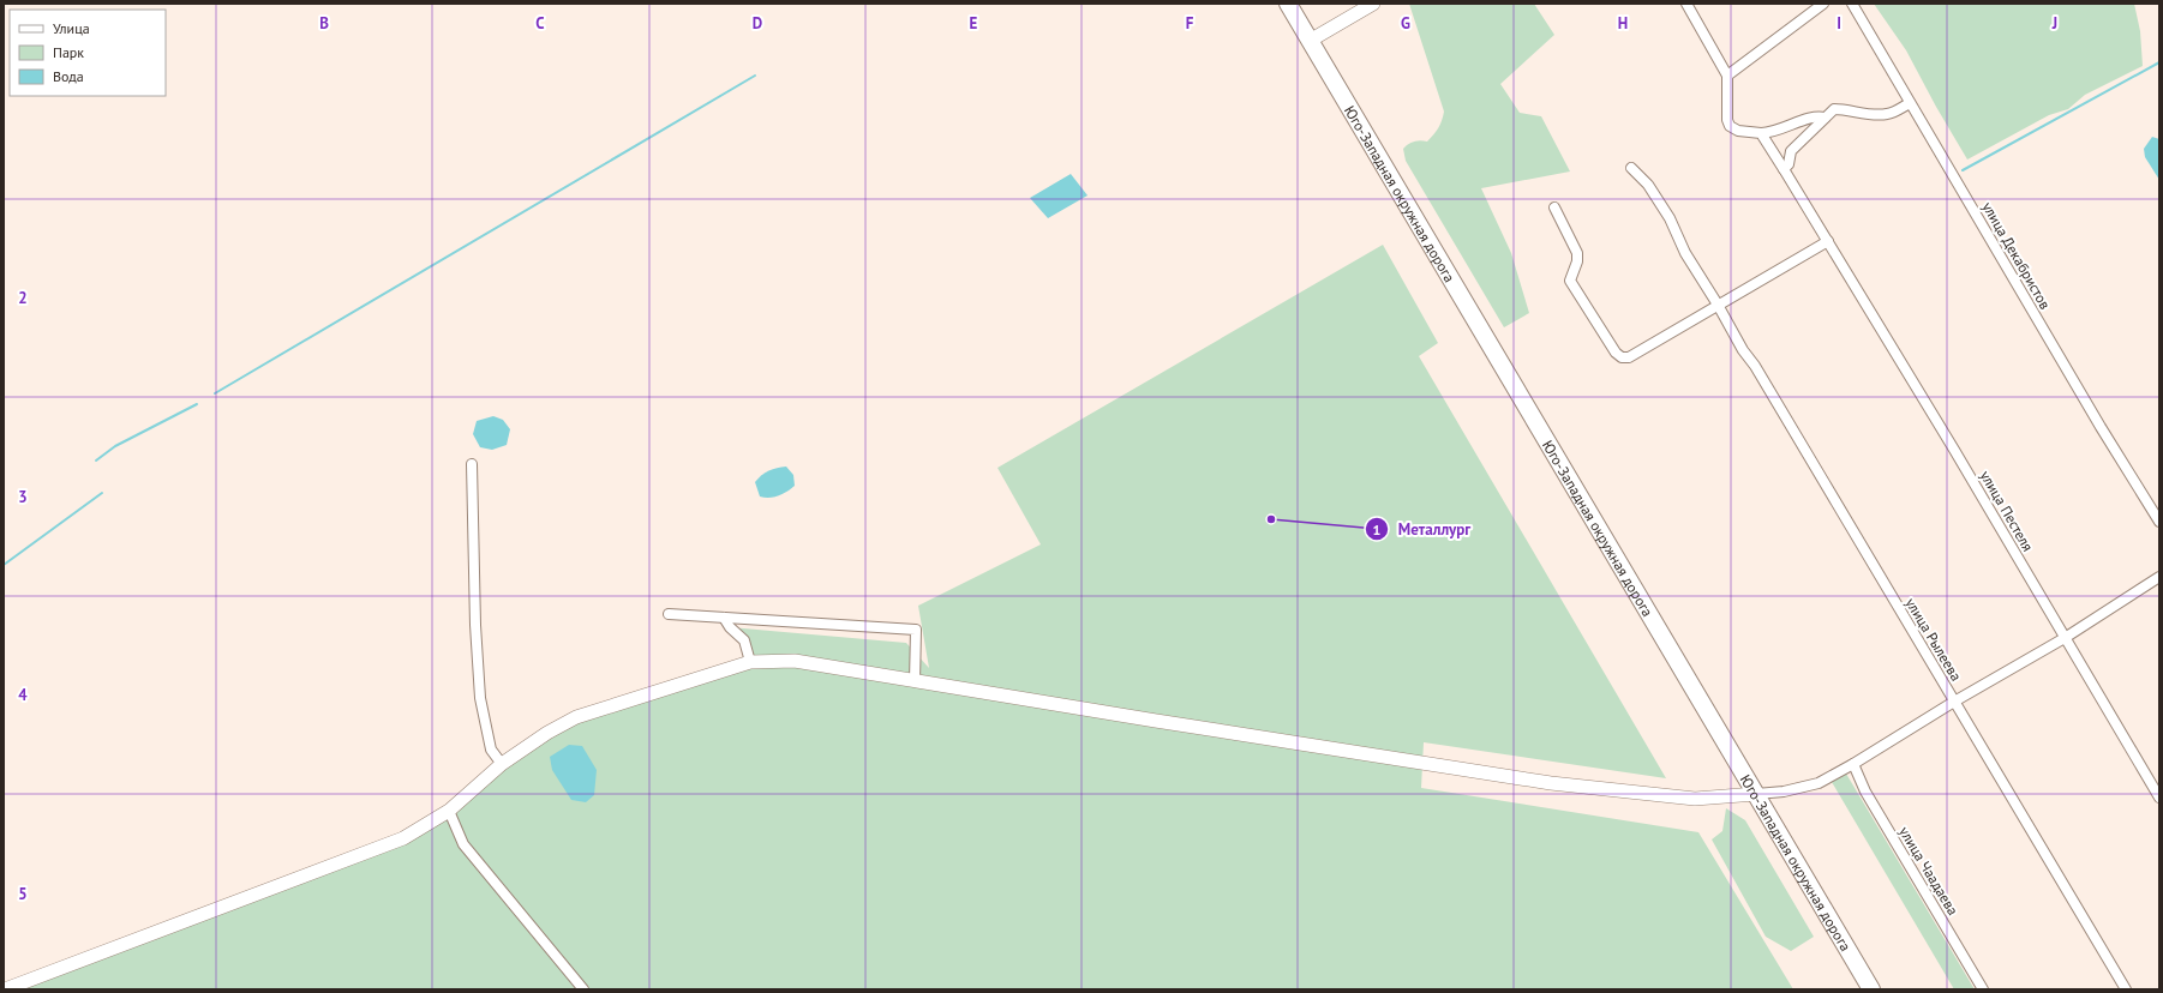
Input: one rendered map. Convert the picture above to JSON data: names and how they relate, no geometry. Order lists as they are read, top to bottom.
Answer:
{
  "streets": {
    "highway": ["Юго-Западная окружная дорога"],
    "street": [
      "улица Декабристов",
      "улица Пестеля",
      "улица Рылеева",
      "улица Чаадаева"
    ]
  },
  "places": ["Металлург"],
  "legend": ["Улица", "Парк", "Вода"],
  "grid": {
    "columns": [
      "B",
      "C",
      "D",
      "E",
      "F",
      "G",
      "H",
      "I",
      "J"
    ],
    "rows": [
      "2",
      "3",
      "4",
      "5"
    ]
  }
}
